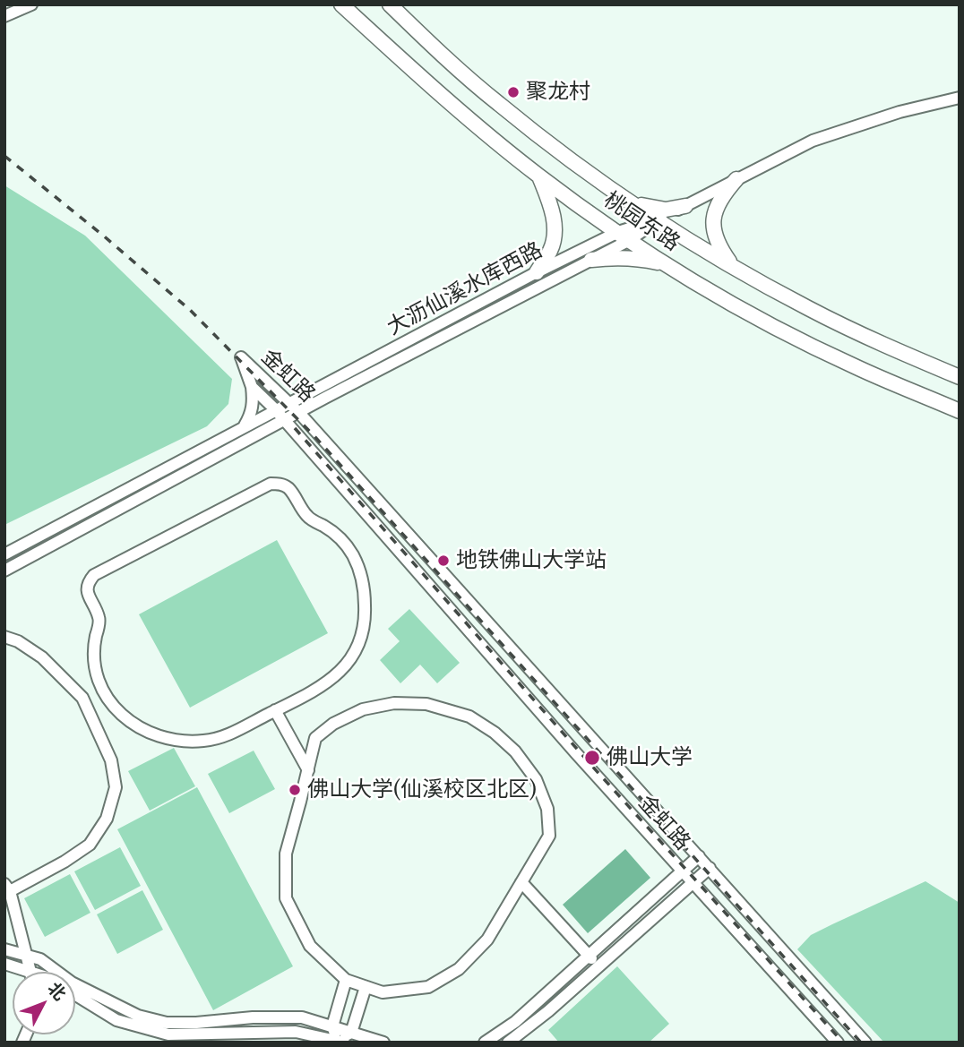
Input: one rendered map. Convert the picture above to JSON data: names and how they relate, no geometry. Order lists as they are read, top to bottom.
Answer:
{
  "streets": {
    "main road": ["桃园东路"],
    "street": ["大沥仙溪水库西路", "金虹路"]
  },
  "crossings": [
    ["桃园东路", "大沥仙溪水库西路"],
    ["大沥仙溪水库西路", "金虹路"]
  ],
  "places": [
    "聚龙村",
    "地铁佛山大学站",
    "佛山大学",
    "佛山大学(仙溪校区北区)"
  ],
  "north": "top right"
}
